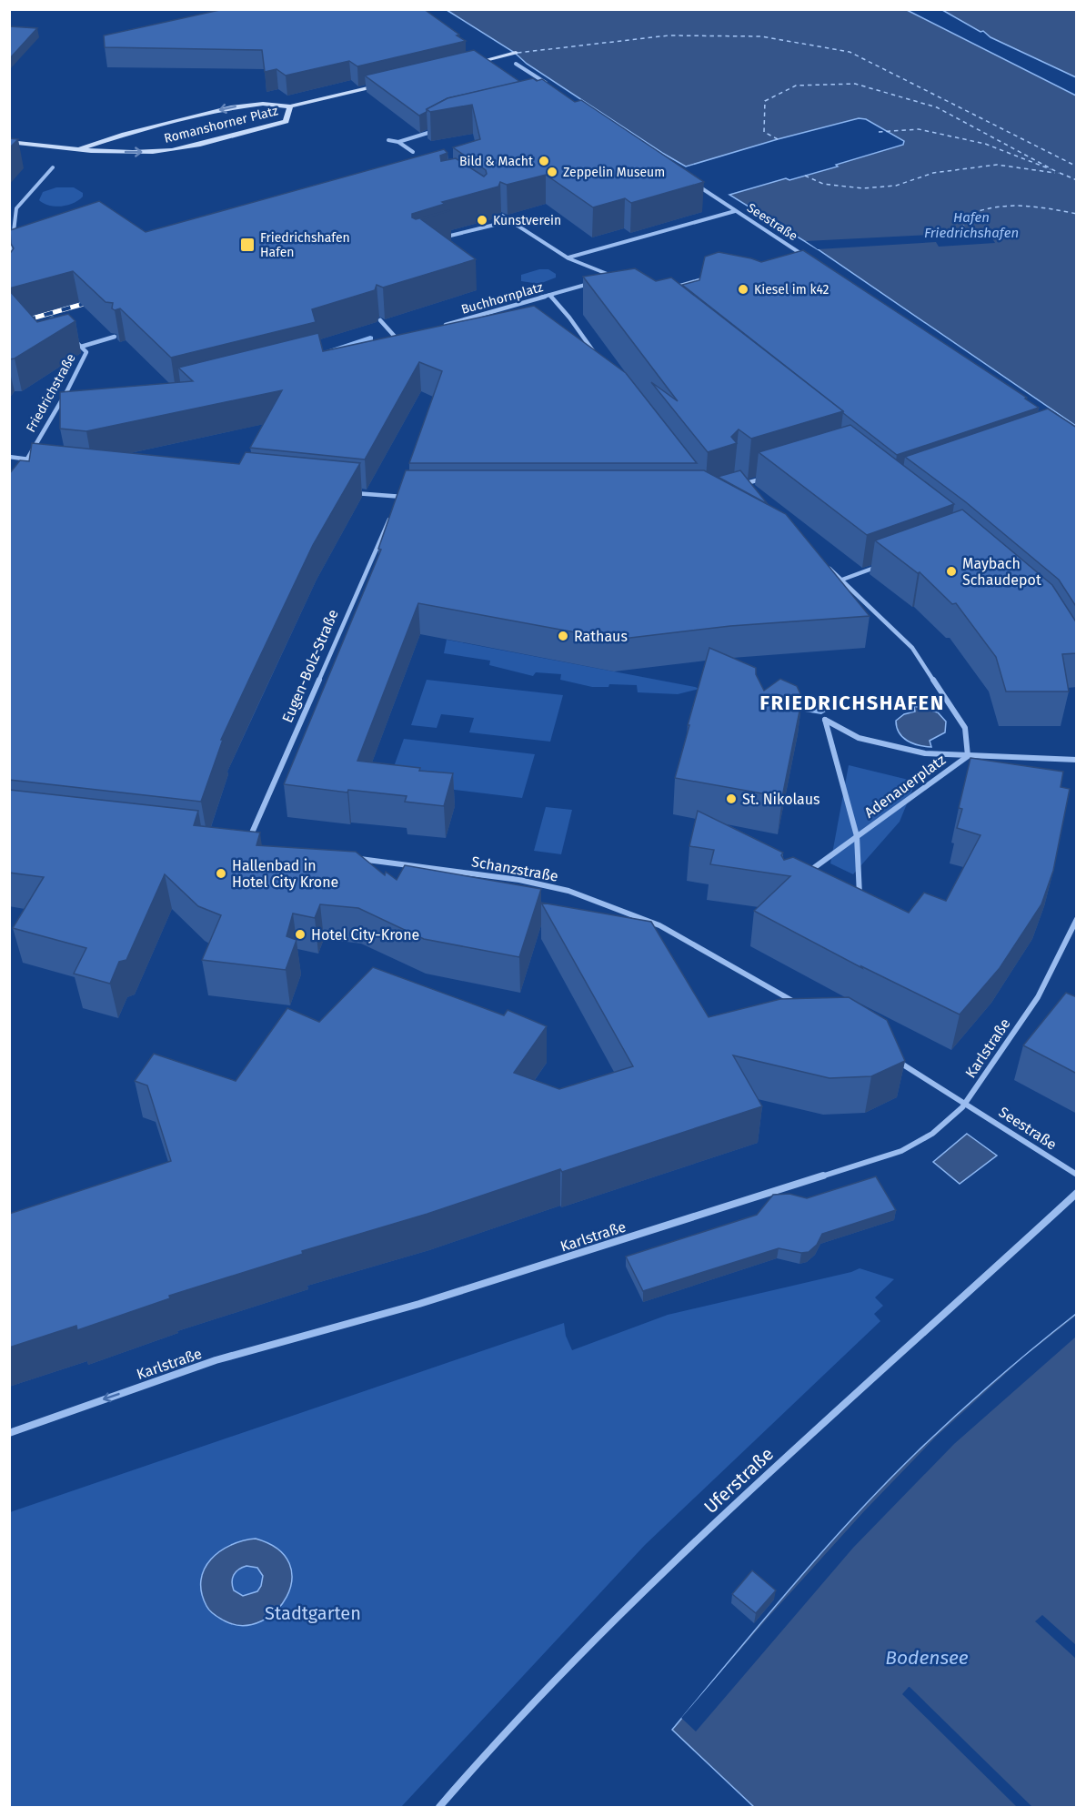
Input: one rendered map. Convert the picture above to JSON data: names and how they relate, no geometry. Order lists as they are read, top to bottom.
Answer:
{
  "streets": {
    "main road": ["Romanshorner Platz"],
    "street": [
      "Seestraße",
      "Buchhornplatz",
      "Friedrichstraße",
      "Eugen-Bolz-Straße",
      "Adenauerplatz",
      "Schanzstraße",
      "Karlstraße",
      "Uferstraße"
    ]
  },
  "crossings": [
    ["Seestraße", "Karlstraße"]
  ],
  "one_way": ["Karlstraße"],
  "districts": ["FRIEDRICHSHAFEN"],
  "water": ["Hafen Friedrichshafen", "Bodensee"],
  "parks": ["Stadtgarten"],
  "places": {
    "other": [
      "Bild & Macht",
      "Zeppelin Museum",
      "Kunstverein",
      "Kiesel im k42",
      "Maybach Schaudepot",
      "Rathaus",
      "St. Nikolaus",
      "Hallenbad in Hotel City Krone",
      "Hotel City-Krone"
    ],
    "transit": ["Friedrichshafen Hafen"]
  }
}
